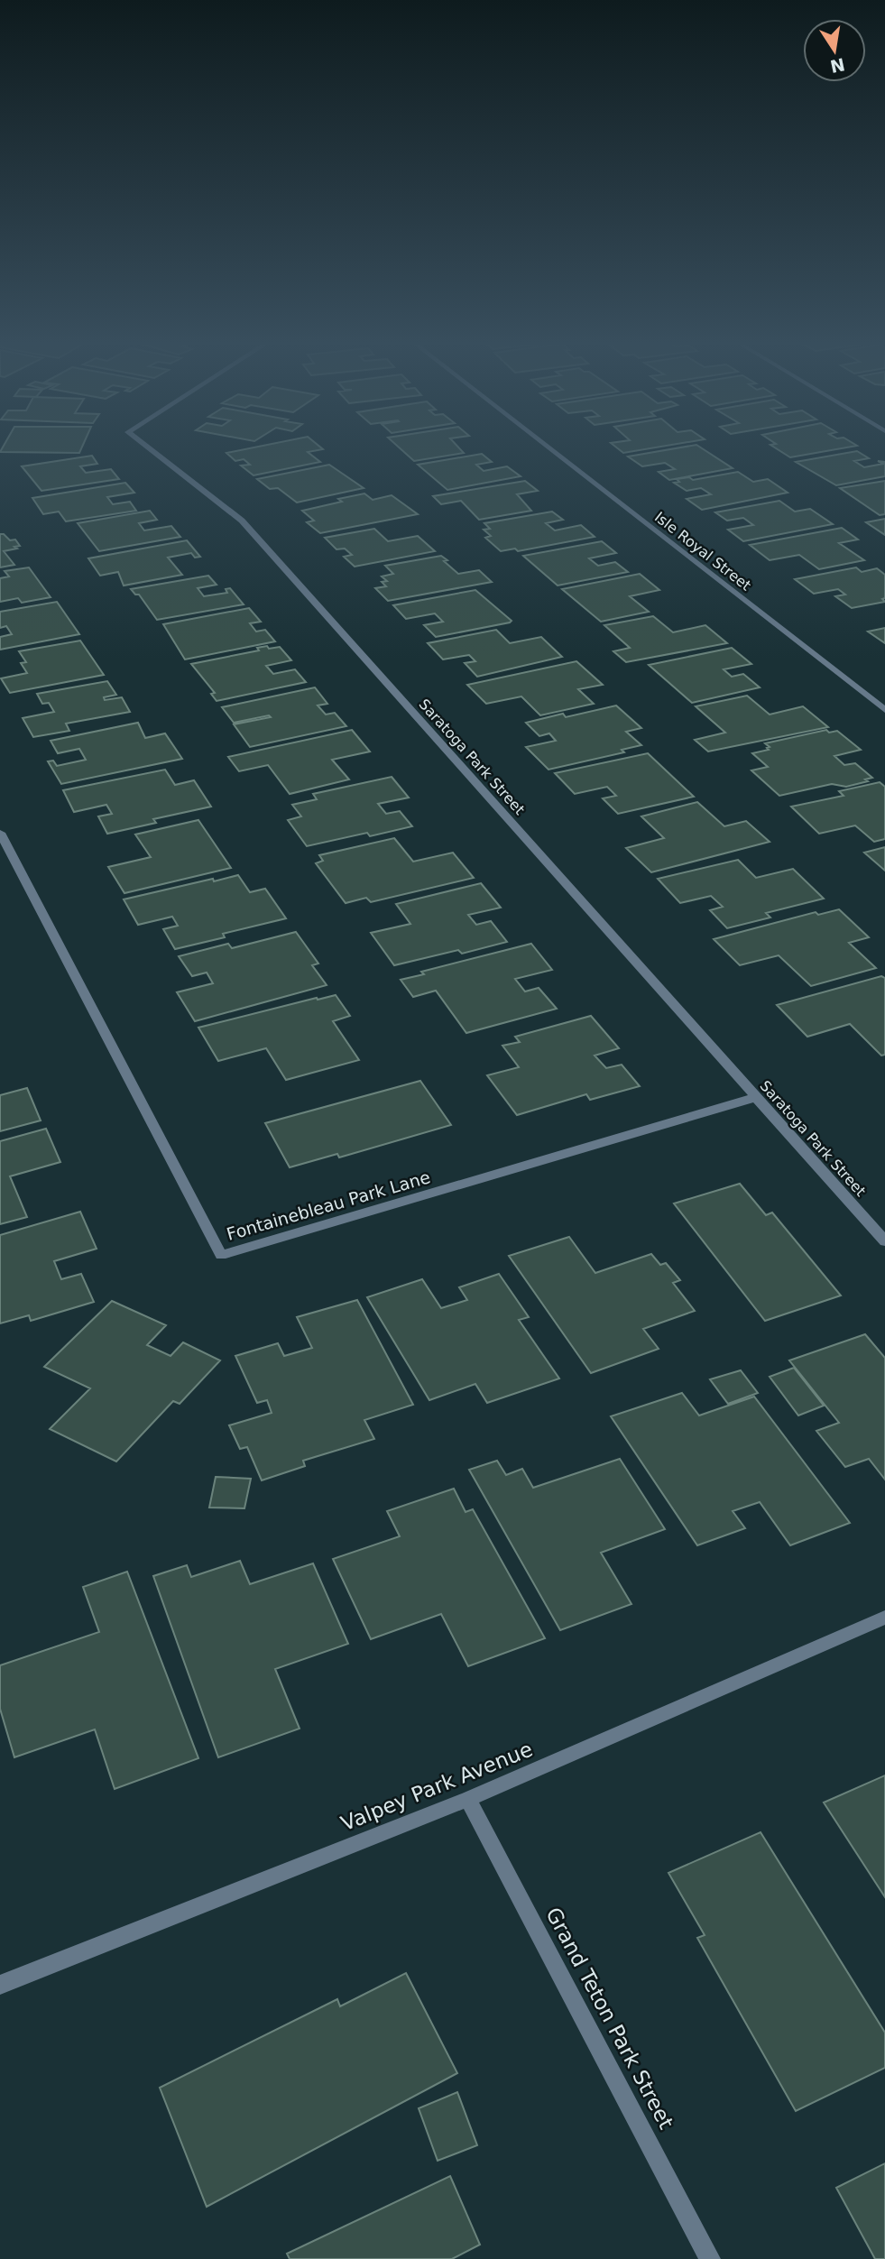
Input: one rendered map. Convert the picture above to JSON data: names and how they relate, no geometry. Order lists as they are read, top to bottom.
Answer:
{
  "streets": {
    "street": [
      "Isle Royal Street",
      "Saratoga Park Street",
      "Fontainebleau Park Lane",
      "Valpey Park Avenue",
      "Grand Teton Park Street"
    ]
  },
  "crossings": [
    ["Saratoga Park Street", "Fontainebleau Park Lane"],
    ["Valpey Park Avenue", "Grand Teton Park Street"]
  ],
  "north": "bottom"
}
